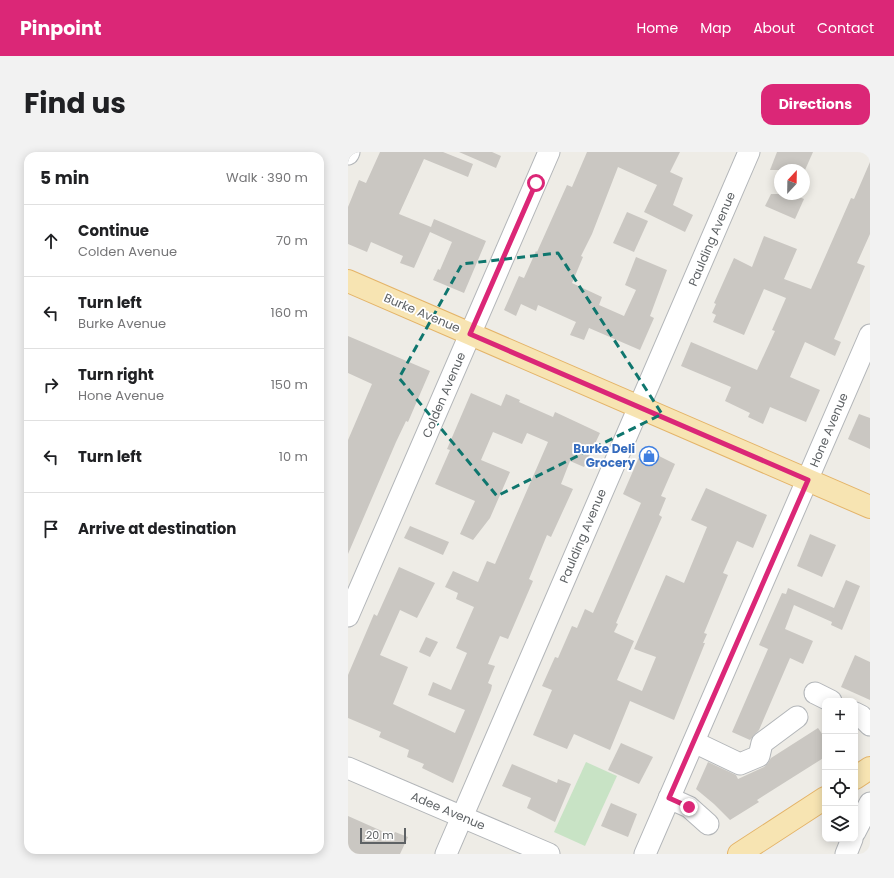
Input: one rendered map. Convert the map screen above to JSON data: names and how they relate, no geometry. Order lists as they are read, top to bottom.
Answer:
{
  "streets": {
    "main road": ["Burke Avenue"],
    "street": [
      "Paulding Avenue",
      "Colden Avenue",
      "Hone Avenue",
      "Adee Avenue"
    ]
  },
  "crossings": [
    ["Paulding Avenue", "Burke Avenue"],
    ["Paulding Avenue", "Adee Avenue"],
    ["Burke Avenue", "Colden Avenue"],
    ["Burke Avenue", "Hone Avenue"]
  ],
  "places": {
    "shop": ["Burke Deli Grocery"]
  },
  "scale_bar": "20 m",
  "north": "top",
  "page": {
    "header": "Pinpoint",
    "nav": [
      "Home",
      "Map",
      "About",
      "Contact"
    ],
    "title": "Find us",
    "buttons": "Directions",
    "heading": ["5 min", "Walk · 390 m"],
    "list": [
      ["Continue", "Colden Avenue", "70 m"],
      ["Turn left", "Burke Avenue", "160 m"],
      ["Turn right", "Hone Avenue", "150 m"],
      ["Turn left", "10 m"],
      "Arrive at destination"
    ],
    "map_buttons": ["+", "−"],
    "scale": "20 m"
  }
}
